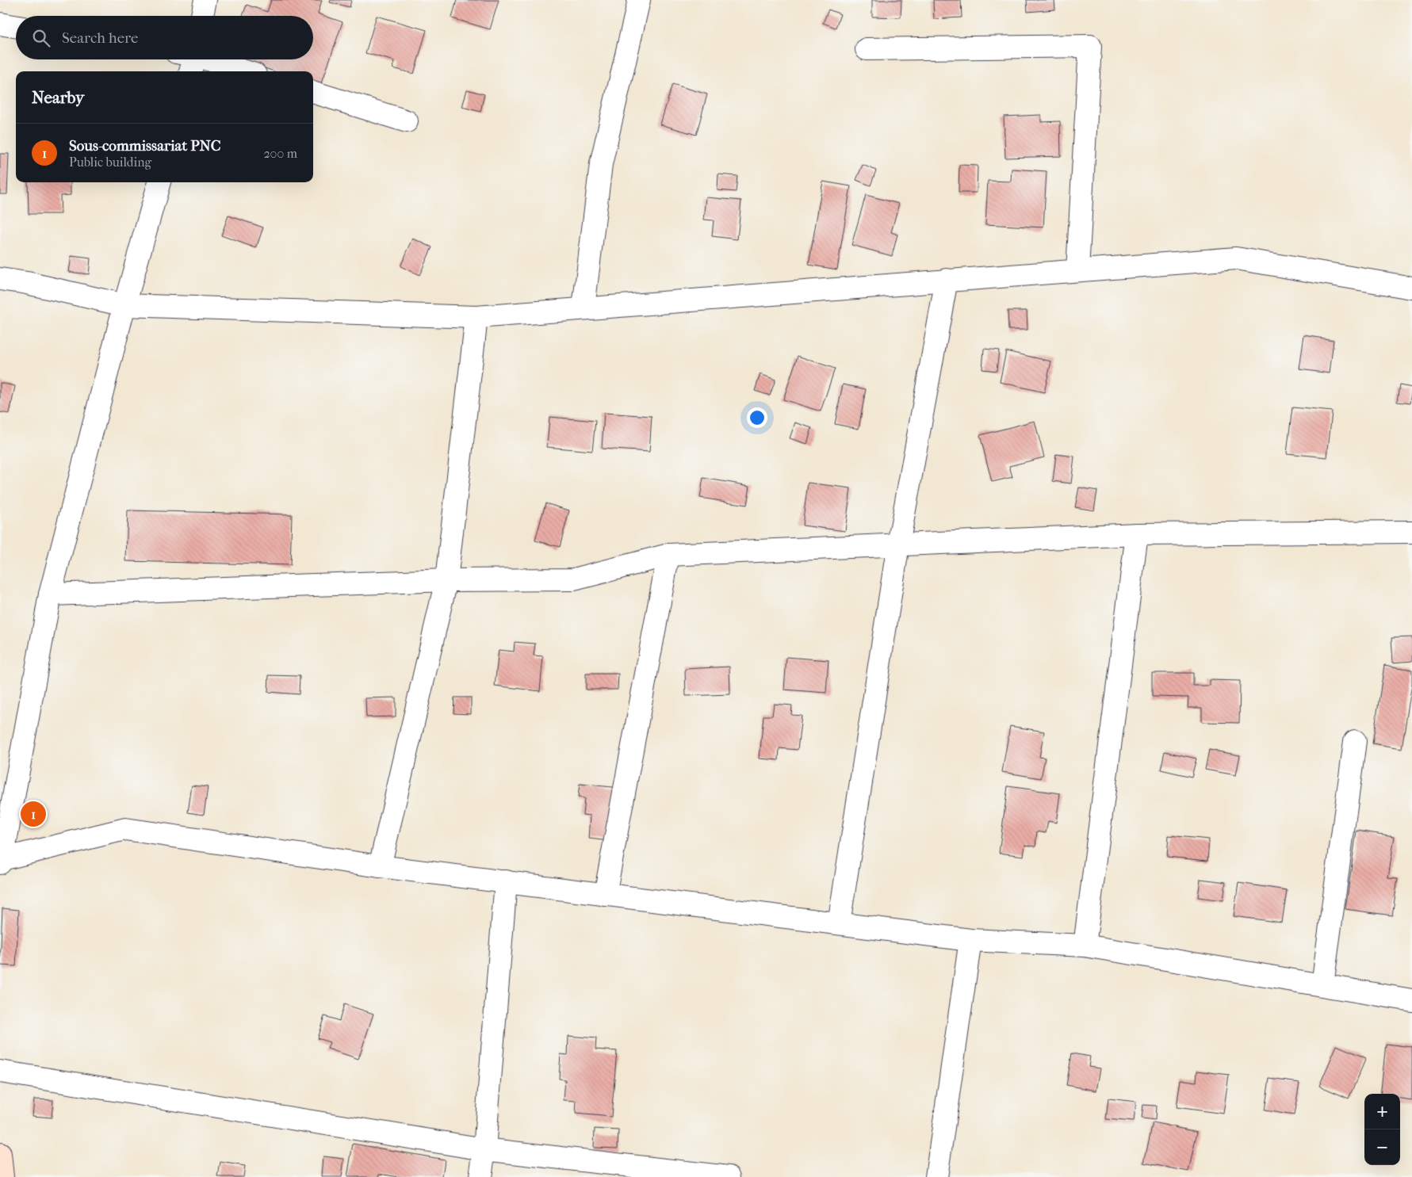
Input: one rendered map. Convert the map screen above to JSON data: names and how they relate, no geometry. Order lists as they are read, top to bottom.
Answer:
{
  "page": {
    "search": "Search here",
    "heading": "Nearby",
    "list": [
      {
        "mark": "1",
        "name": "Sous-commissariat PNC",
        "note": "Public building",
        "value": "200 m"
      }
    ],
    "pins": "1",
    "map_buttons": ["+", "−"]
  }
}
